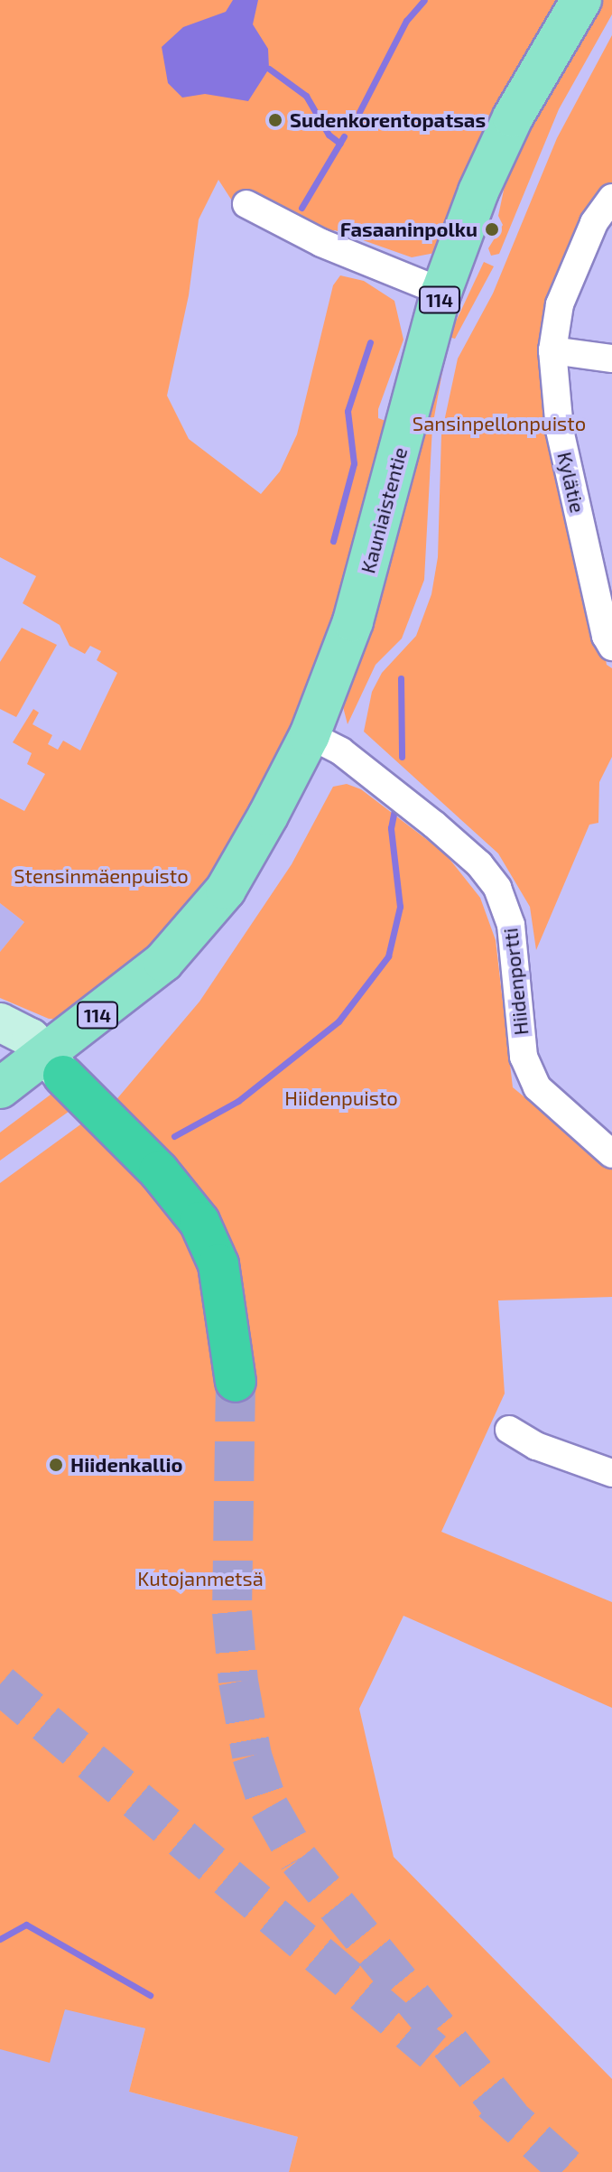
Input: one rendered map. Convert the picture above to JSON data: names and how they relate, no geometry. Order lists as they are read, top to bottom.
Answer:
{
  "streets": {
    "main road": ["114", "Kauniaistentie"],
    "street": ["Kylätie", "Hiidenportti"]
  },
  "crossings": [
    ["114", "Kauniaistentie"],
    ["Kauniaistentie", "Hiidenportti"]
  ],
  "parks": [
    "Sansinpellonpuisto",
    "Stensinmäenpuisto",
    "Hiidenpuisto",
    "Kutojanmetsä"
  ],
  "places": ["Sudenkorentopatsas", "Fasaaninpolku", "Hiidenkallio"]
}
